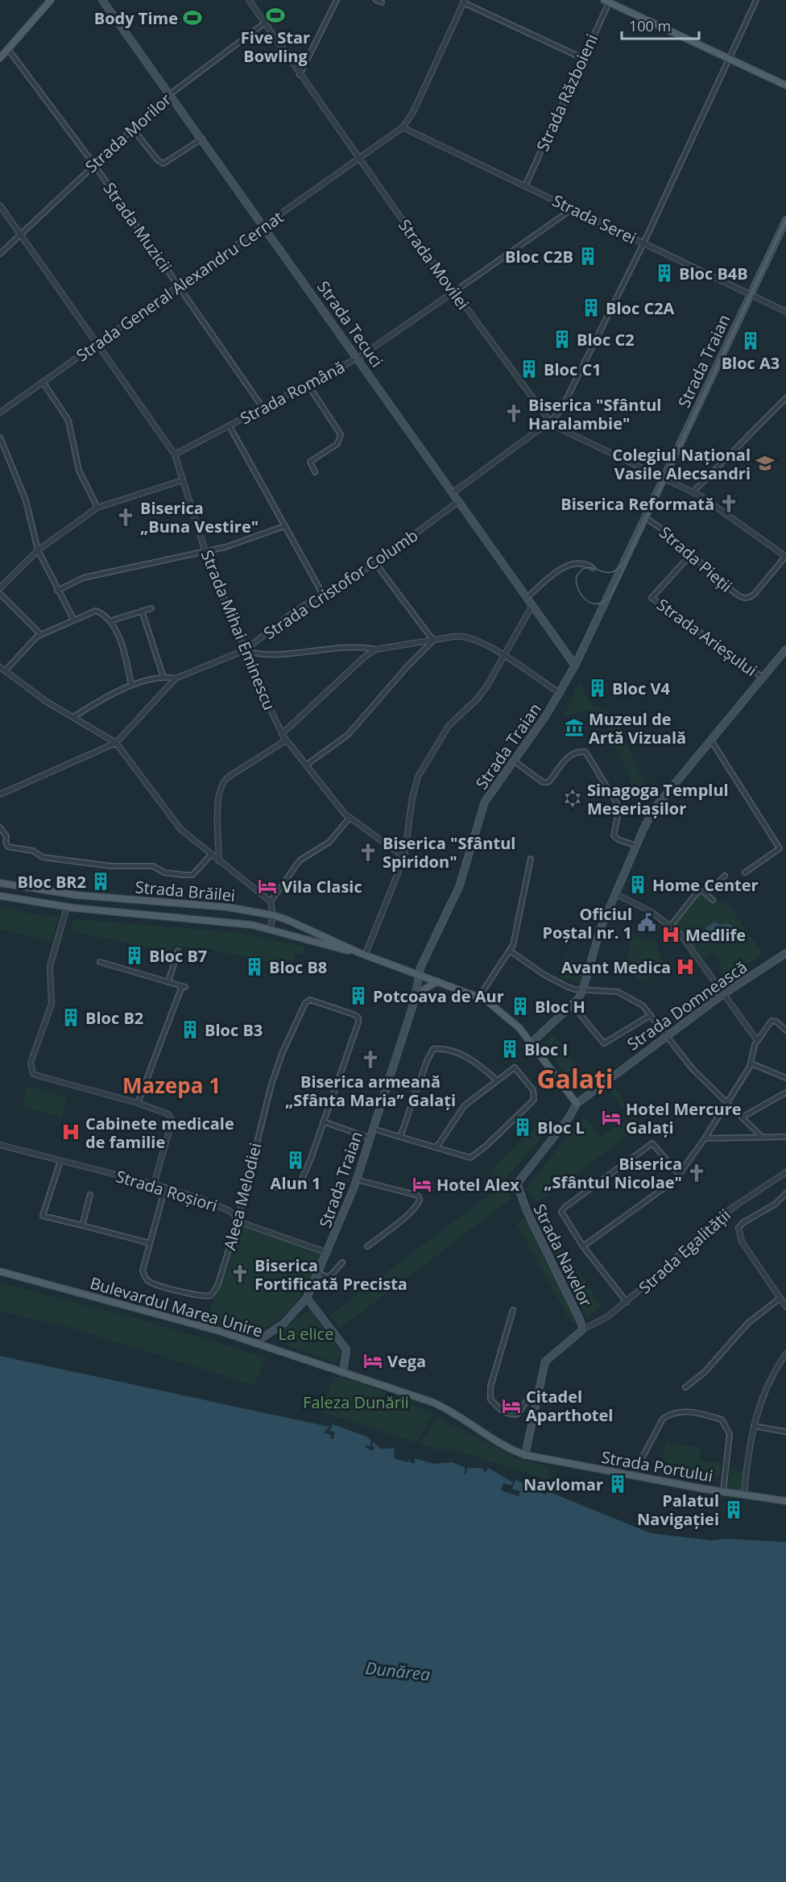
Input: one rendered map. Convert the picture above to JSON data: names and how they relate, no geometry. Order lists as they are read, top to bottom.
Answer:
{
  "streets": {
    "main road": [
      "Strada Tecuci",
      "Strada Traian",
      "Strada Brăilei",
      "Strada Domnească",
      "Strada Navelor",
      "Bulevardul Marea Unire",
      "Strada Portului"
    ],
    "street": [
      "Strada Războieni",
      "Strada Morilor",
      "Strada Serei",
      "Strada Muzicii",
      "Strada Movilei",
      "Strada General Alexandru Cernat",
      "Strada Română",
      "Strada Pieții",
      "Strada Cristofor Columb",
      "Strada Mihai Eminescu",
      "Strada Arieșului",
      "Strada Roșiori",
      "Aleea Melodiei",
      "Strada Egalității"
    ]
  },
  "crossings": [
    ["Strada Războieni", "Strada Serei"],
    ["Strada Morilor", "Strada Muzicii"],
    ["Strada Morilor", "Strada Movilei"],
    ["Strada Morilor", "Strada Tecuci"],
    ["Strada Morilor", "Strada Mihai Eminescu"],
    ["Strada Serei", "Strada General Alexandru Cernat"],
    ["Strada Serei", "Strada Traian"],
    ["Strada Serei", "Strada Română"],
    ["Strada Muzicii", "Strada General Alexandru Cernat"],
    ["Strada Muzicii", "Strada Română"],
    ["Strada Movilei", "Strada General Alexandru Cernat"],
    ["Strada Movilei", "Strada Traian"],
    ["Strada Movilei", "Strada Română"],
    ["Strada Movilei", "Strada Pieții"],
    ["Strada General Alexandru Cernat", "Strada Tecuci"],
    ["Strada General Alexandru Cernat", "Strada Mihai Eminescu"],
    ["Strada Tecuci", "Strada Traian"],
    ["Strada Tecuci", "Strada Română"],
    ["Strada Tecuci", "Strada Cristofor Columb"],
    ["Strada Traian", "Strada Pieții"],
    ["Strada Traian", "Strada Brăilei"],
    ["Strada Traian", "Strada Roșiori"],
    ["Strada Traian", "Bulevardul Marea Unire"],
    ["Strada Română", "Strada Mihai Eminescu"],
    ["Strada Pieții", "Strada Arieșului"],
    ["Strada Cristofor Columb", "Strada Mihai Eminescu"],
    ["Strada Brăilei", "Strada Domnească"],
    ["Strada Domnească", "Strada Navelor"],
    ["Strada Roșiori", "Aleea Melodiei"],
    ["Strada Egalității", "Strada Navelor"],
    ["Strada Navelor", "Bulevardul Marea Unire"],
    ["Strada Navelor", "Strada Portului"],
    ["Bulevardul Marea Unire", "Strada Portului"]
  ],
  "districts": ["Galați", "Mazepa 1"],
  "water": ["Dunărea"],
  "parks": ["La elice", "Faleza Dunării"],
  "places": {
    "sports": ["Five Star Bowling", "Body Time"],
    "building": [
      "Bloc C2B",
      "Bloc B4B",
      "Bloc C2A",
      "Bloc C2",
      "Bloc A3",
      "Bloc C1",
      "Bloc V4",
      "Bloc BR2",
      "Home Center",
      "Bloc B7",
      "Bloc B8",
      "Potcoava de Aur",
      "Bloc H",
      "Bloc B2",
      "Bloc B3",
      "Bloc I",
      "Bloc L",
      "Alun 1",
      "Navlomar",
      "Palatul Navigației"
    ],
    "church": [
      "Biserica \"Sfântul Haralambie\"",
      "Biserica Reformată",
      "Biserica „Buna Vestire\"",
      "Biserica \"Sfântul Spiridon\"",
      "Biserica armeană „Sfânta Maria” Galați",
      "Biserica „Sfântul Nicolae\"",
      "Biserica Fortificată Precista"
    ],
    "school or university": ["Colegiul Național Vasile Alecsandri"],
    "museum": ["Muzeul de Artă Vizuală"],
    "synagogue": ["Sinagoga Templul Meseriașilor"],
    "hotel": [
      "Vila Clasic",
      "Hotel Mercure Galați",
      "Hotel Alex",
      "Vega",
      "Citadel Aparthotel"
    ],
    "public building": ["Oficiul Poștal nr. 1"],
    "hospital": ["Medlife", "Avant Medica", "Cabinete medicale de familie"]
  },
  "scale_bar": "100 m"
}
